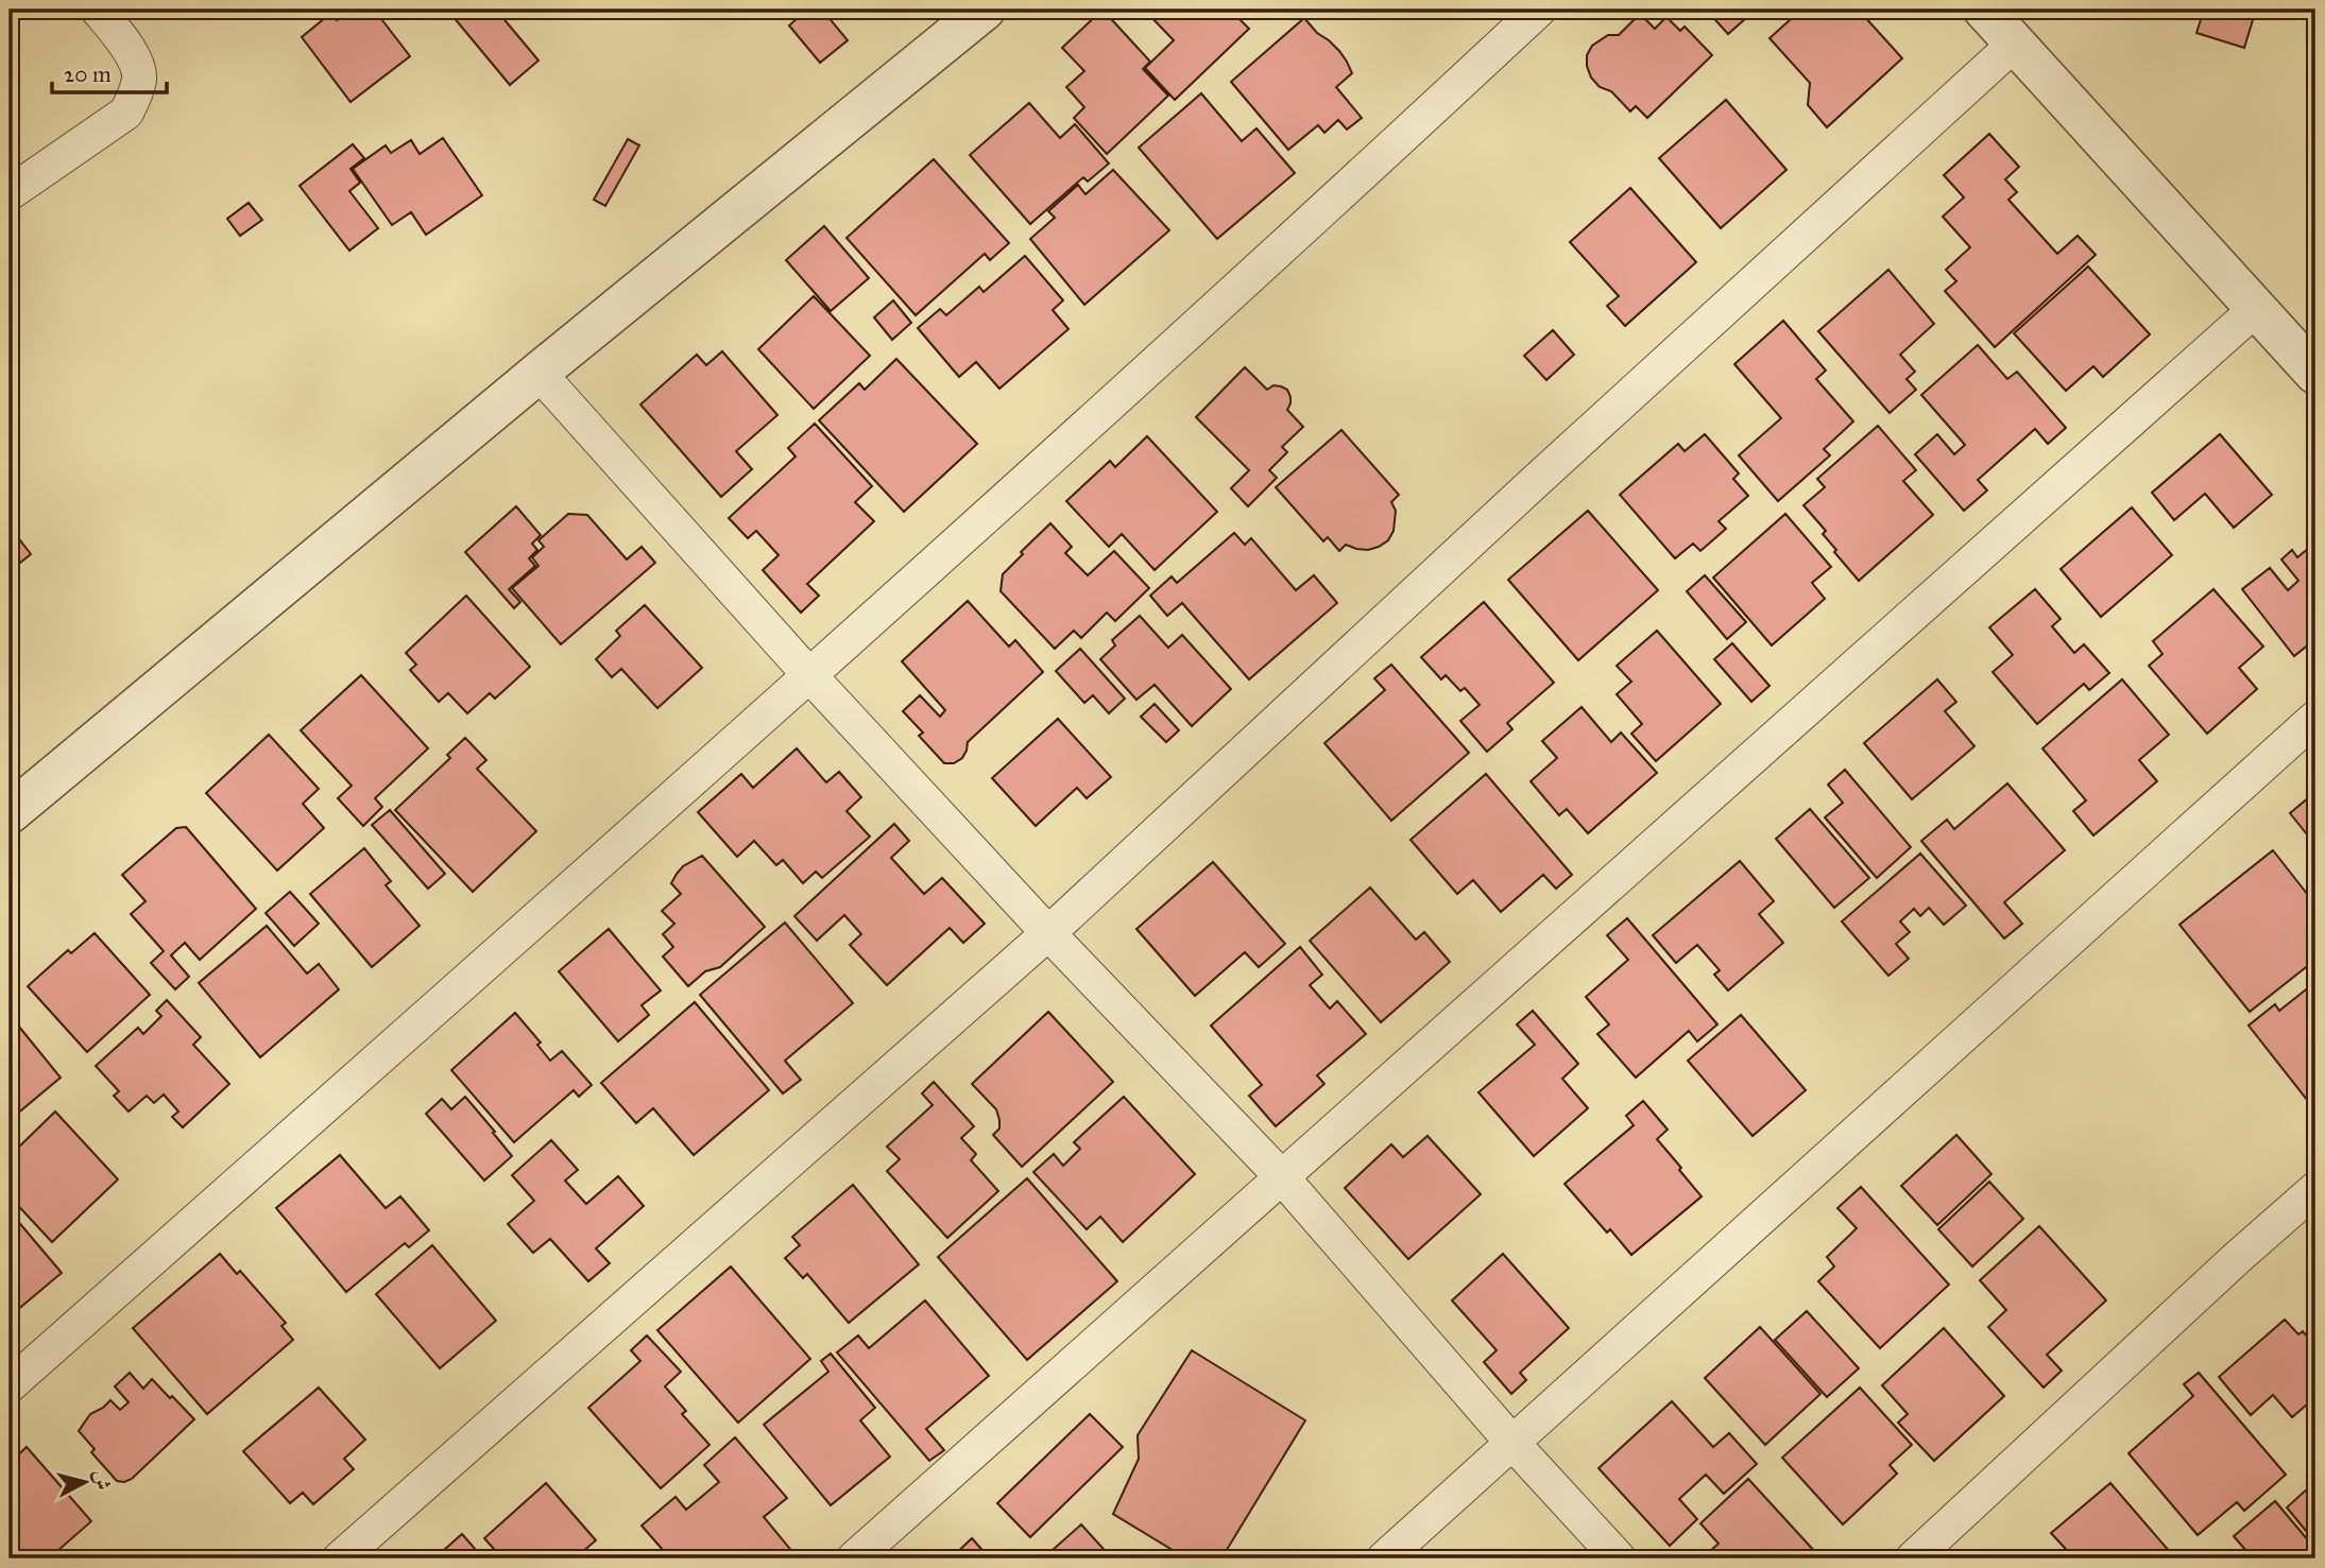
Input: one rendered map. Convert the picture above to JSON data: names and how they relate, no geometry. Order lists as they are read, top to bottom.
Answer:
{
  "scale_bar": "20 m",
  "north": "right"
}
